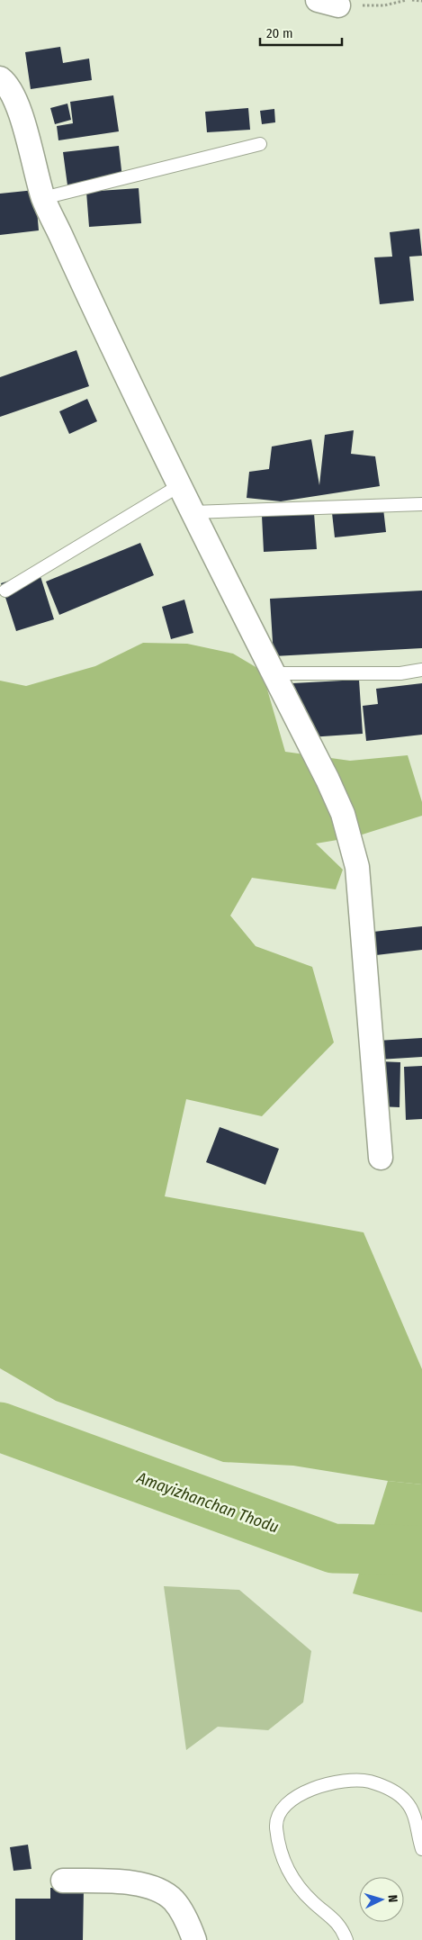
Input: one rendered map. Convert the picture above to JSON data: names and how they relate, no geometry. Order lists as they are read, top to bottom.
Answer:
{
  "water": ["Amayizhanchan Thodu"],
  "scale_bar": "20 m",
  "north": "right"
}
